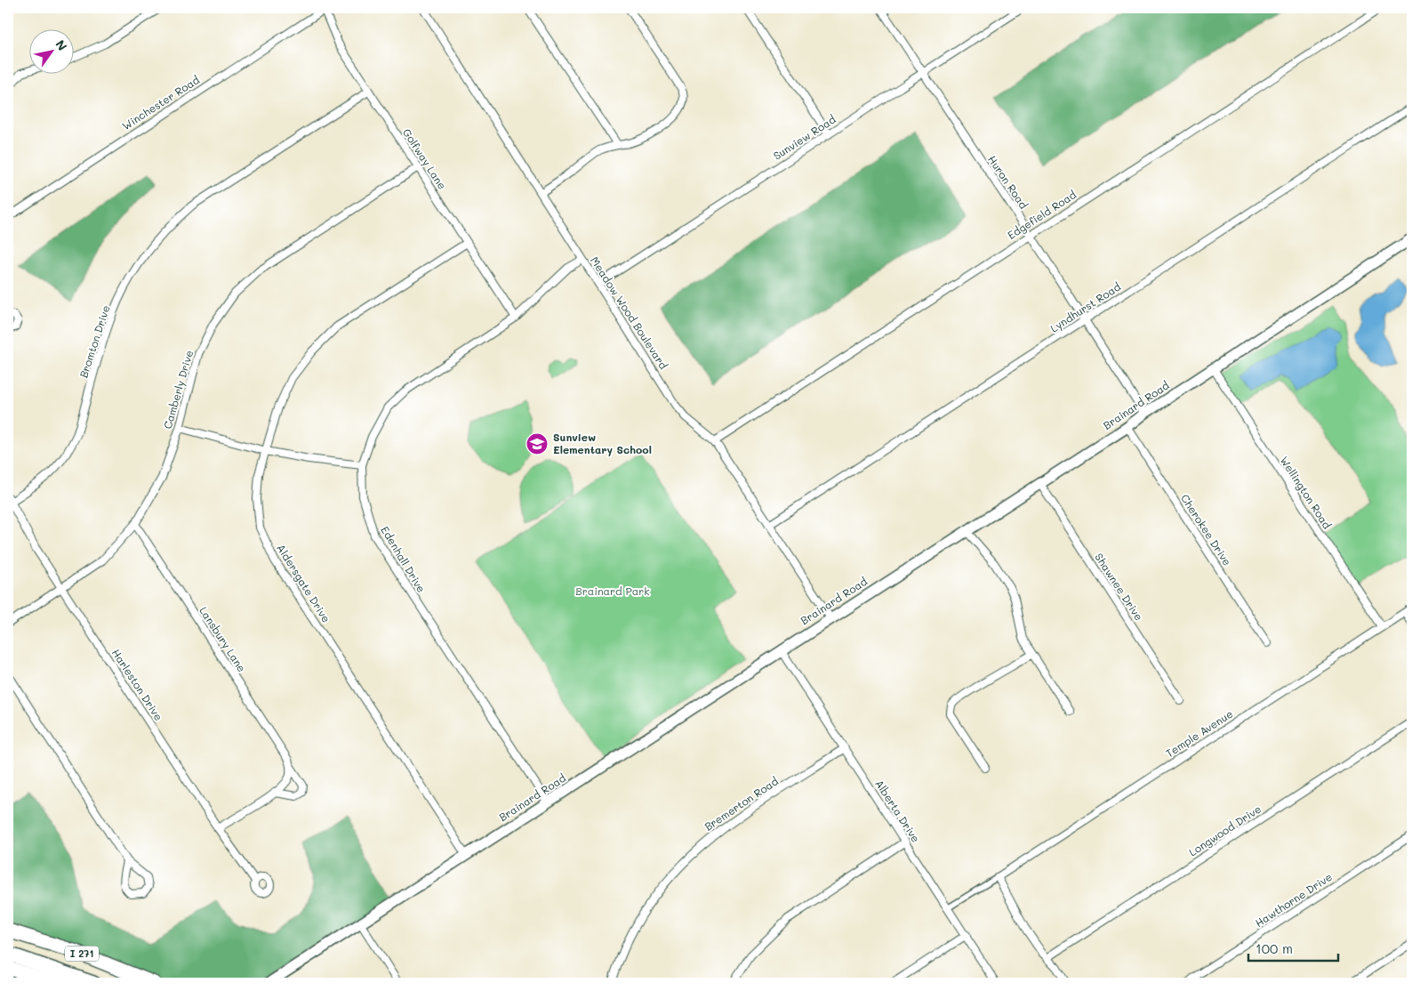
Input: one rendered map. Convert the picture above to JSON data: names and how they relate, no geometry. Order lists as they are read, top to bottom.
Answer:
{
  "streets": {
    "highway": ["I 271"],
    "main road": ["Brainard Road"],
    "street": [
      "Winchester Road",
      "Sunview Road",
      "Golfway Lane",
      "Huron Road",
      "Edgefield Road",
      "Lyndhurst Road",
      "Meadow Wood Boulevard",
      "Bromton Drive",
      "Camberly Drive",
      "Wellington Road",
      "Cherokee Drive",
      "Edenhall Drive",
      "Aldersgate Drive",
      "Shawnee Drive",
      "Lansbury Lane",
      "Harleston Drive",
      "Temple Avenue",
      "Bremerton Road",
      "Alberta Drive",
      "Longwood Drive",
      "Hawthorne Drive"
    ]
  },
  "crossings": [
    ["Winchester Road", "Golfway Lane"],
    ["Sunview Road", "Huron Road"],
    ["Sunview Road", "Meadow Wood Boulevard"],
    ["Golfway Lane", "Bromton Drive"],
    ["Golfway Lane", "Camberly Drive"],
    ["Golfway Lane", "Edenhall Drive"],
    ["Golfway Lane", "Aldersgate Drive"],
    ["Huron Road", "Edgefield Road"],
    ["Huron Road", "Lyndhurst Road"],
    ["Huron Road", "Brainard Road"],
    ["Edgefield Road", "Meadow Wood Boulevard"],
    ["Lyndhurst Road", "Meadow Wood Boulevard"],
    ["Meadow Wood Boulevard", "Brainard Road"],
    ["Meadow Wood Boulevard", "Edenhall Drive"],
    ["Bromton Drive", "Harleston Drive"],
    ["Camberly Drive", "Lansbury Lane"],
    ["Camberly Drive", "Harleston Drive"],
    ["Brainard Road", "Wellington Road"],
    ["Brainard Road", "Cherokee Drive"],
    ["Brainard Road", "Edenhall Drive"],
    ["Brainard Road", "Aldersgate Drive"],
    ["Brainard Road", "Shawnee Drive"],
    ["Brainard Road", "Alberta Drive"],
    ["Wellington Road", "Temple Avenue"],
    ["Bremerton Road", "Alberta Drive"]
  ],
  "parks": ["Brainard Park"],
  "places": {
    "school or university": ["Sunview Elementary School"]
  },
  "scale_bar": "100 m",
  "north": "top right"
}
